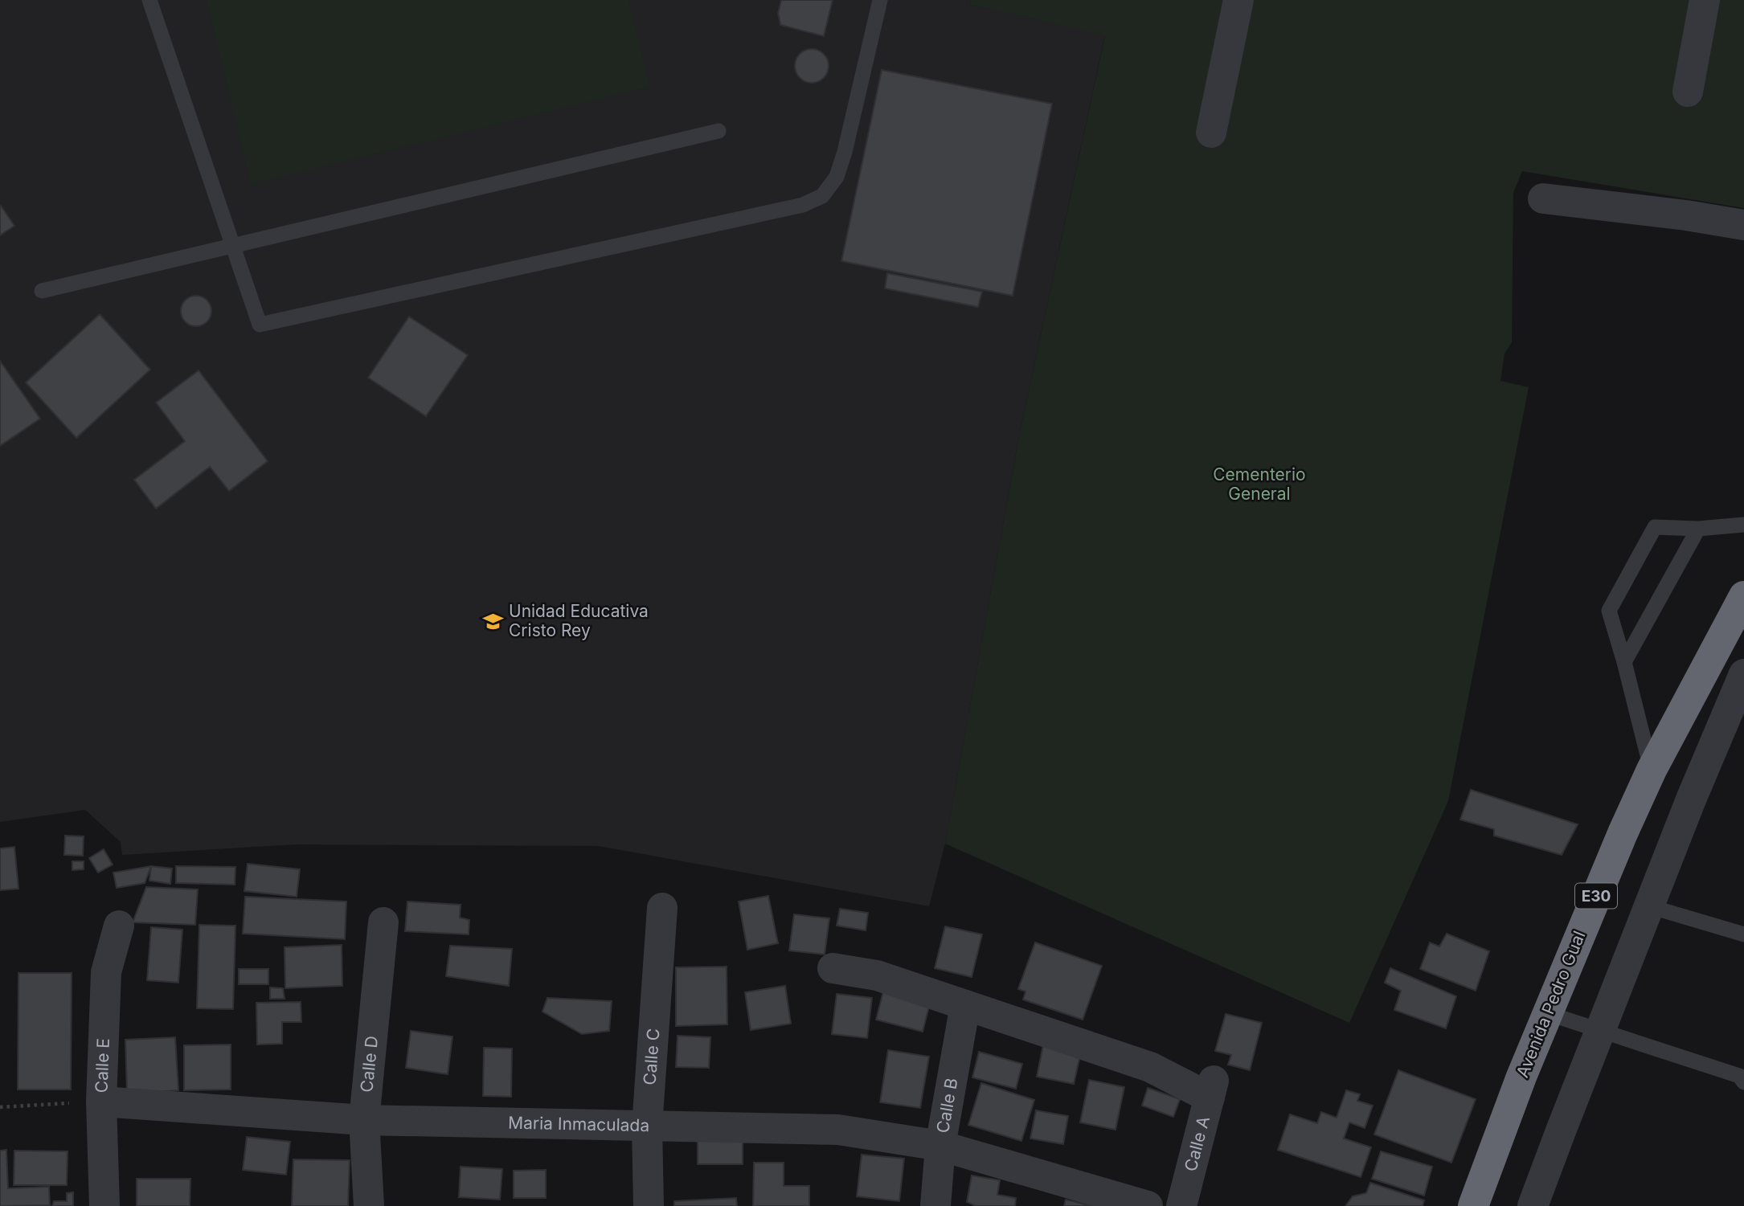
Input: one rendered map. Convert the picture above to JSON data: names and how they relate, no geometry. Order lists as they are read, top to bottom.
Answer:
{
  "streets": {
    "highway": ["E30", "Avenida Pedro Gual"],
    "street": [
      "Calle C",
      "Calle D",
      "Calle E",
      "Calle B",
      "Maria Inmaculada",
      "Calle A"
    ]
  },
  "crossings": [
    ["Calle C", "Maria Inmaculada"],
    ["Calle D", "Maria Inmaculada"],
    ["Calle E", "Maria Inmaculada"],
    ["Calle B", "Maria Inmaculada"],
    ["Calle B", "Calle A"]
  ],
  "parks": ["Cementerio General"],
  "places": {
    "school or university": ["Unidad Educativa Cristo Rey"]
  }
}
